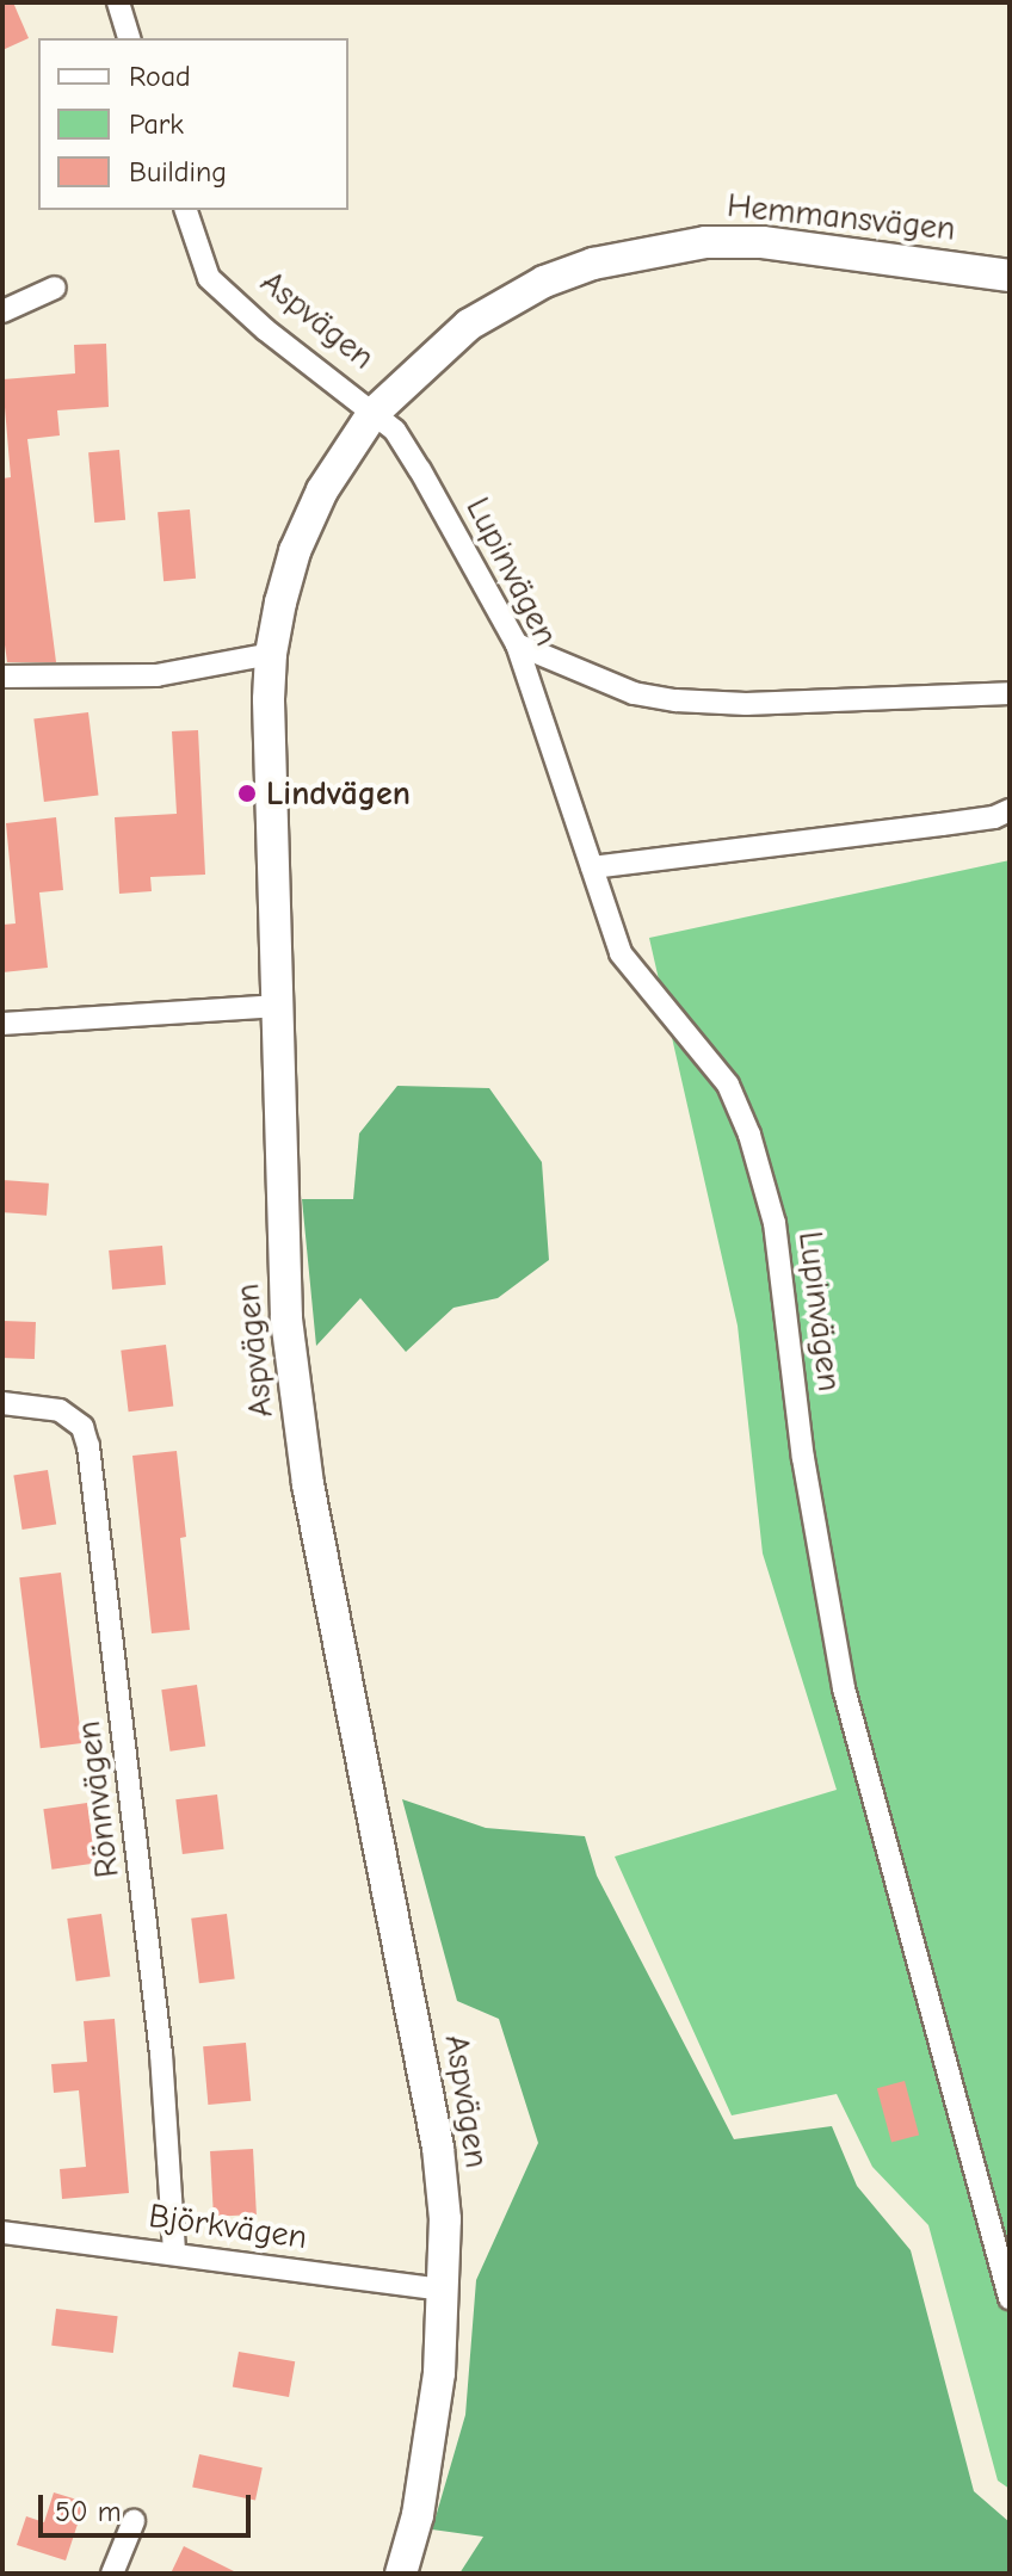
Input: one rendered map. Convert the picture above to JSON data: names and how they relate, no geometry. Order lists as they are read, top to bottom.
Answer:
{
  "streets": {
    "street": [
      "Hemmansvägen",
      "Aspvägen",
      "Lupinvägen",
      "Rönnvägen",
      "Björkvägen"
    ]
  },
  "crossings": [
    ["Hemmansvägen", "Aspvägen"],
    ["Hemmansvägen", "Lupinvägen"],
    ["Aspvägen", "Lupinvägen"],
    ["Aspvägen", "Björkvägen"],
    ["Rönnvägen", "Björkvägen"]
  ],
  "places": ["Lindvägen"],
  "legend": ["Road", "Park", "Building"],
  "scale_bar": "50 m"
}
